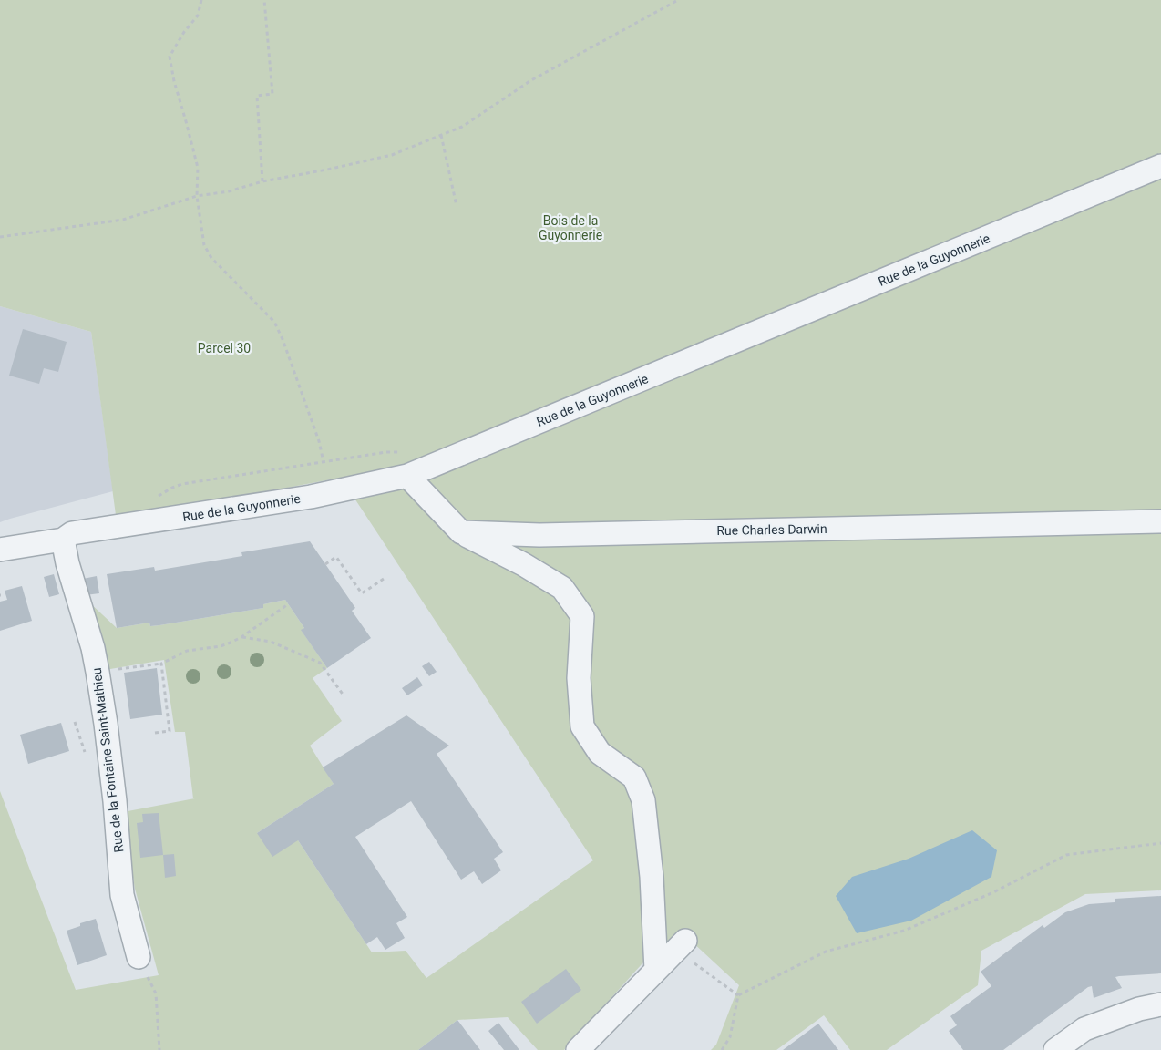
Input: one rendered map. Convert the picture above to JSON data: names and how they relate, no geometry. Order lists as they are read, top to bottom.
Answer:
{
  "streets": {
    "street": ["Rue de la Guyonnerie", "Rue Charles Darwin", "Rue de la Fontaine Saint-Mathieu"]
  },
  "crossings": [
    ["Rue de la Guyonnerie", "Rue de la Fontaine Saint-Mathieu"]
  ],
  "parks": ["Bois de la Guyonnerie", "Parcel 30"]
}
